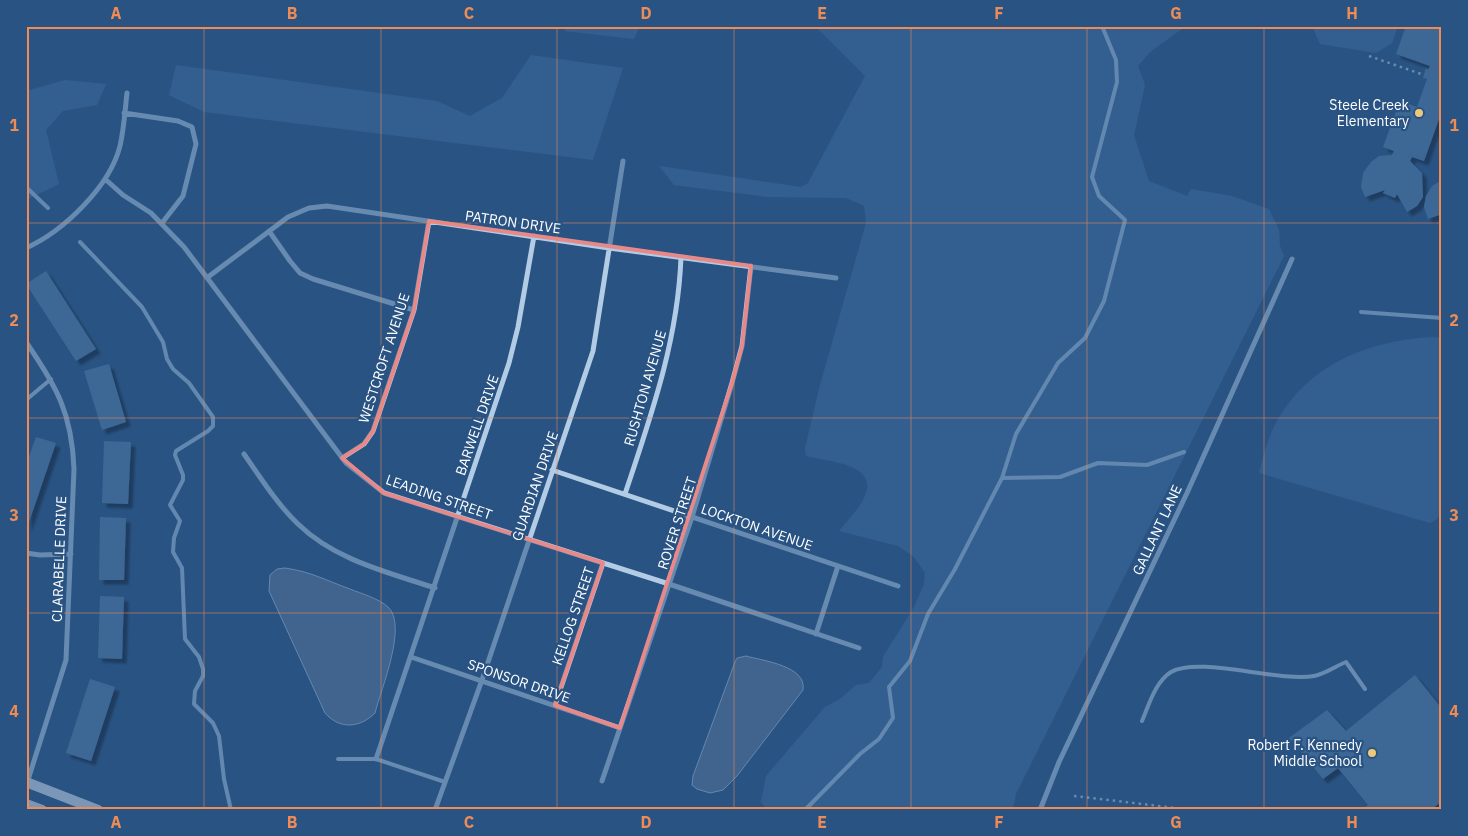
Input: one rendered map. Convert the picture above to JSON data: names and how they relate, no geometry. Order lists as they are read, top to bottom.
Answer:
{
  "streets": {
    "street": [
      "PATRON DRIVE",
      "WESTCROFT AVENUE",
      "RUSHTON AVENUE",
      "BARWELL DRIVE",
      "GUARDIAN DRIVE",
      "LEADING STREET",
      "ROVER STREET",
      "LOCKTON AVENUE",
      "GALLANT LANE",
      "CLARABELLE DRIVE",
      "KELLOG STREET",
      "SPONSOR DRIVE"
    ]
  },
  "crossings": [
    ["PATRON DRIVE", "WESTCROFT AVENUE"],
    ["PATRON DRIVE", "RUSHTON AVENUE"],
    ["PATRON DRIVE", "BARWELL DRIVE"],
    ["PATRON DRIVE", "GUARDIAN DRIVE"],
    ["PATRON DRIVE", "LEADING STREET"],
    ["PATRON DRIVE", "ROVER STREET"],
    ["WESTCROFT AVENUE", "LEADING STREET"],
    ["RUSHTON AVENUE", "LOCKTON AVENUE"],
    ["BARWELL DRIVE", "LEADING STREET"],
    ["BARWELL DRIVE", "SPONSOR DRIVE"],
    ["GUARDIAN DRIVE", "LEADING STREET"],
    ["GUARDIAN DRIVE", "LOCKTON AVENUE"],
    ["GUARDIAN DRIVE", "SPONSOR DRIVE"],
    ["LEADING STREET", "ROVER STREET"],
    ["LEADING STREET", "KELLOG STREET"],
    ["ROVER STREET", "LOCKTON AVENUE"],
    ["ROVER STREET", "SPONSOR DRIVE"],
    ["KELLOG STREET", "SPONSOR DRIVE"]
  ],
  "places": ["Steele Creek Elementary", "Robert F. Kennedy Middle School"],
  "grid": {
    "columns": [
      "A",
      "B",
      "C",
      "D",
      "E",
      "F",
      "G",
      "H"
    ],
    "rows": [
      "1",
      "2",
      "3",
      "4"
    ]
  }
}
